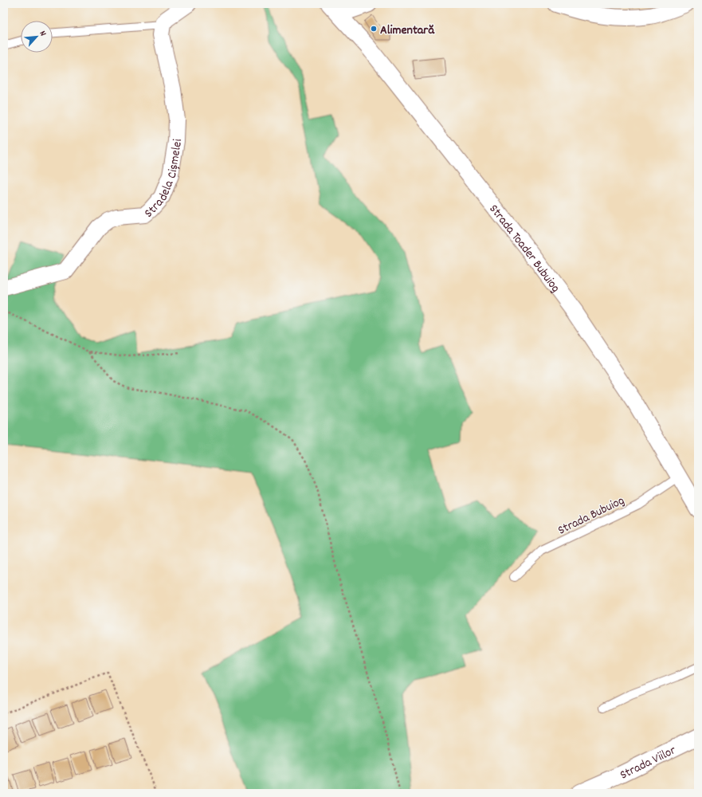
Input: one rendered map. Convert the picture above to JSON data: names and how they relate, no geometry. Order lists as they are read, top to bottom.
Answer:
{
  "streets": {
    "street": ["Stradela Cișmelei", "Strada Toader Bubuiog", "Strada Viilor"],
    "lane": ["Strada Bubuiog"]
  },
  "crossings": [
    ["Strada Toader Bubuiog", "Strada Bubuiog"]
  ],
  "places": ["Alimentară"],
  "north": "top right"
}
